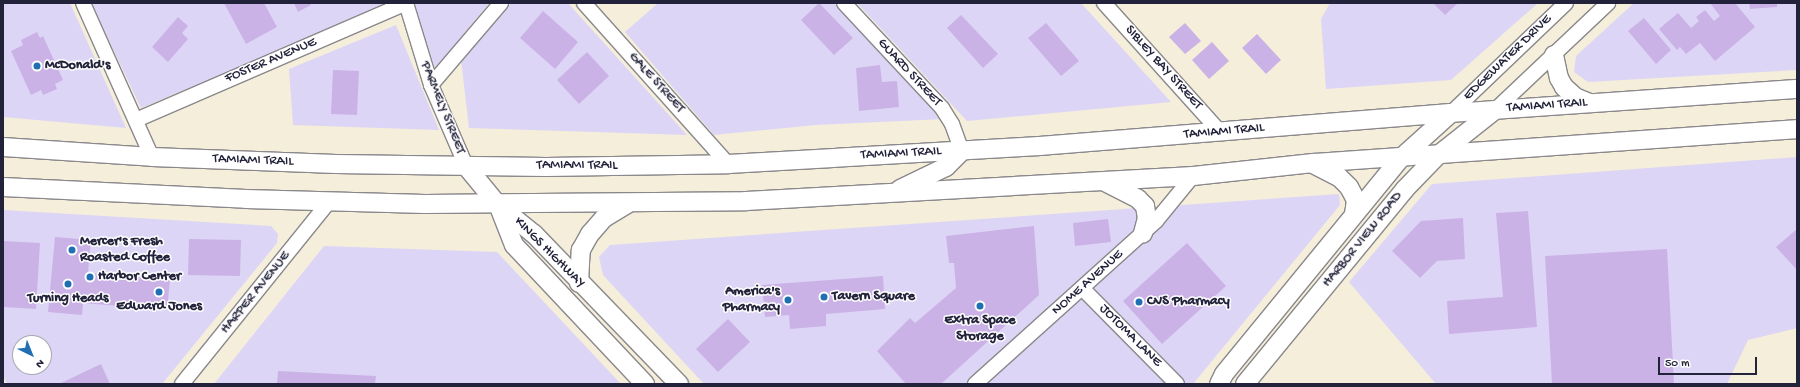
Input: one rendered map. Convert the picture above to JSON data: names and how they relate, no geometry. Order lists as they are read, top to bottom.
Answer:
{
  "streets": {
    "main road": ["TAMIAMI TRAIL", "HARBOR VIEW ROAD", "KINGS HIGHWAY"],
    "street": [
      "EDGEWATER DRIVE",
      "FOSTER AVENUE",
      "SIBLEY BAY STREET",
      "GUARD STREET",
      "GALE STREET",
      "PARMELY STREET",
      "NOME AVENUE",
      "HARPER AVENUE",
      "JOTOMA LANE"
    ]
  },
  "crossings": [
    ["EDGEWATER DRIVE", "TAMIAMI TRAIL"],
    ["EDGEWATER DRIVE", "HARBOR VIEW ROAD"],
    ["FOSTER AVENUE", "PARMELY STREET"],
    ["SIBLEY BAY STREET", "TAMIAMI TRAIL"],
    ["GUARD STREET", "TAMIAMI TRAIL"],
    ["GALE STREET", "TAMIAMI TRAIL"],
    ["TAMIAMI TRAIL", "PARMELY STREET"],
    ["TAMIAMI TRAIL", "HARBOR VIEW ROAD"],
    ["NOME AVENUE", "JOTOMA LANE"]
  ],
  "places": [
    "McDonald's",
    "Mercer's Fresh Roasted Coffee",
    "Harbor Center",
    "Turning Heads",
    "Edward Jones",
    "Tavern Square",
    "America's Pharmacy",
    "CVS Pharmacy",
    "Extra Space Storage"
  ],
  "scale_bar": "50 m",
  "north": "bottom right"
}
